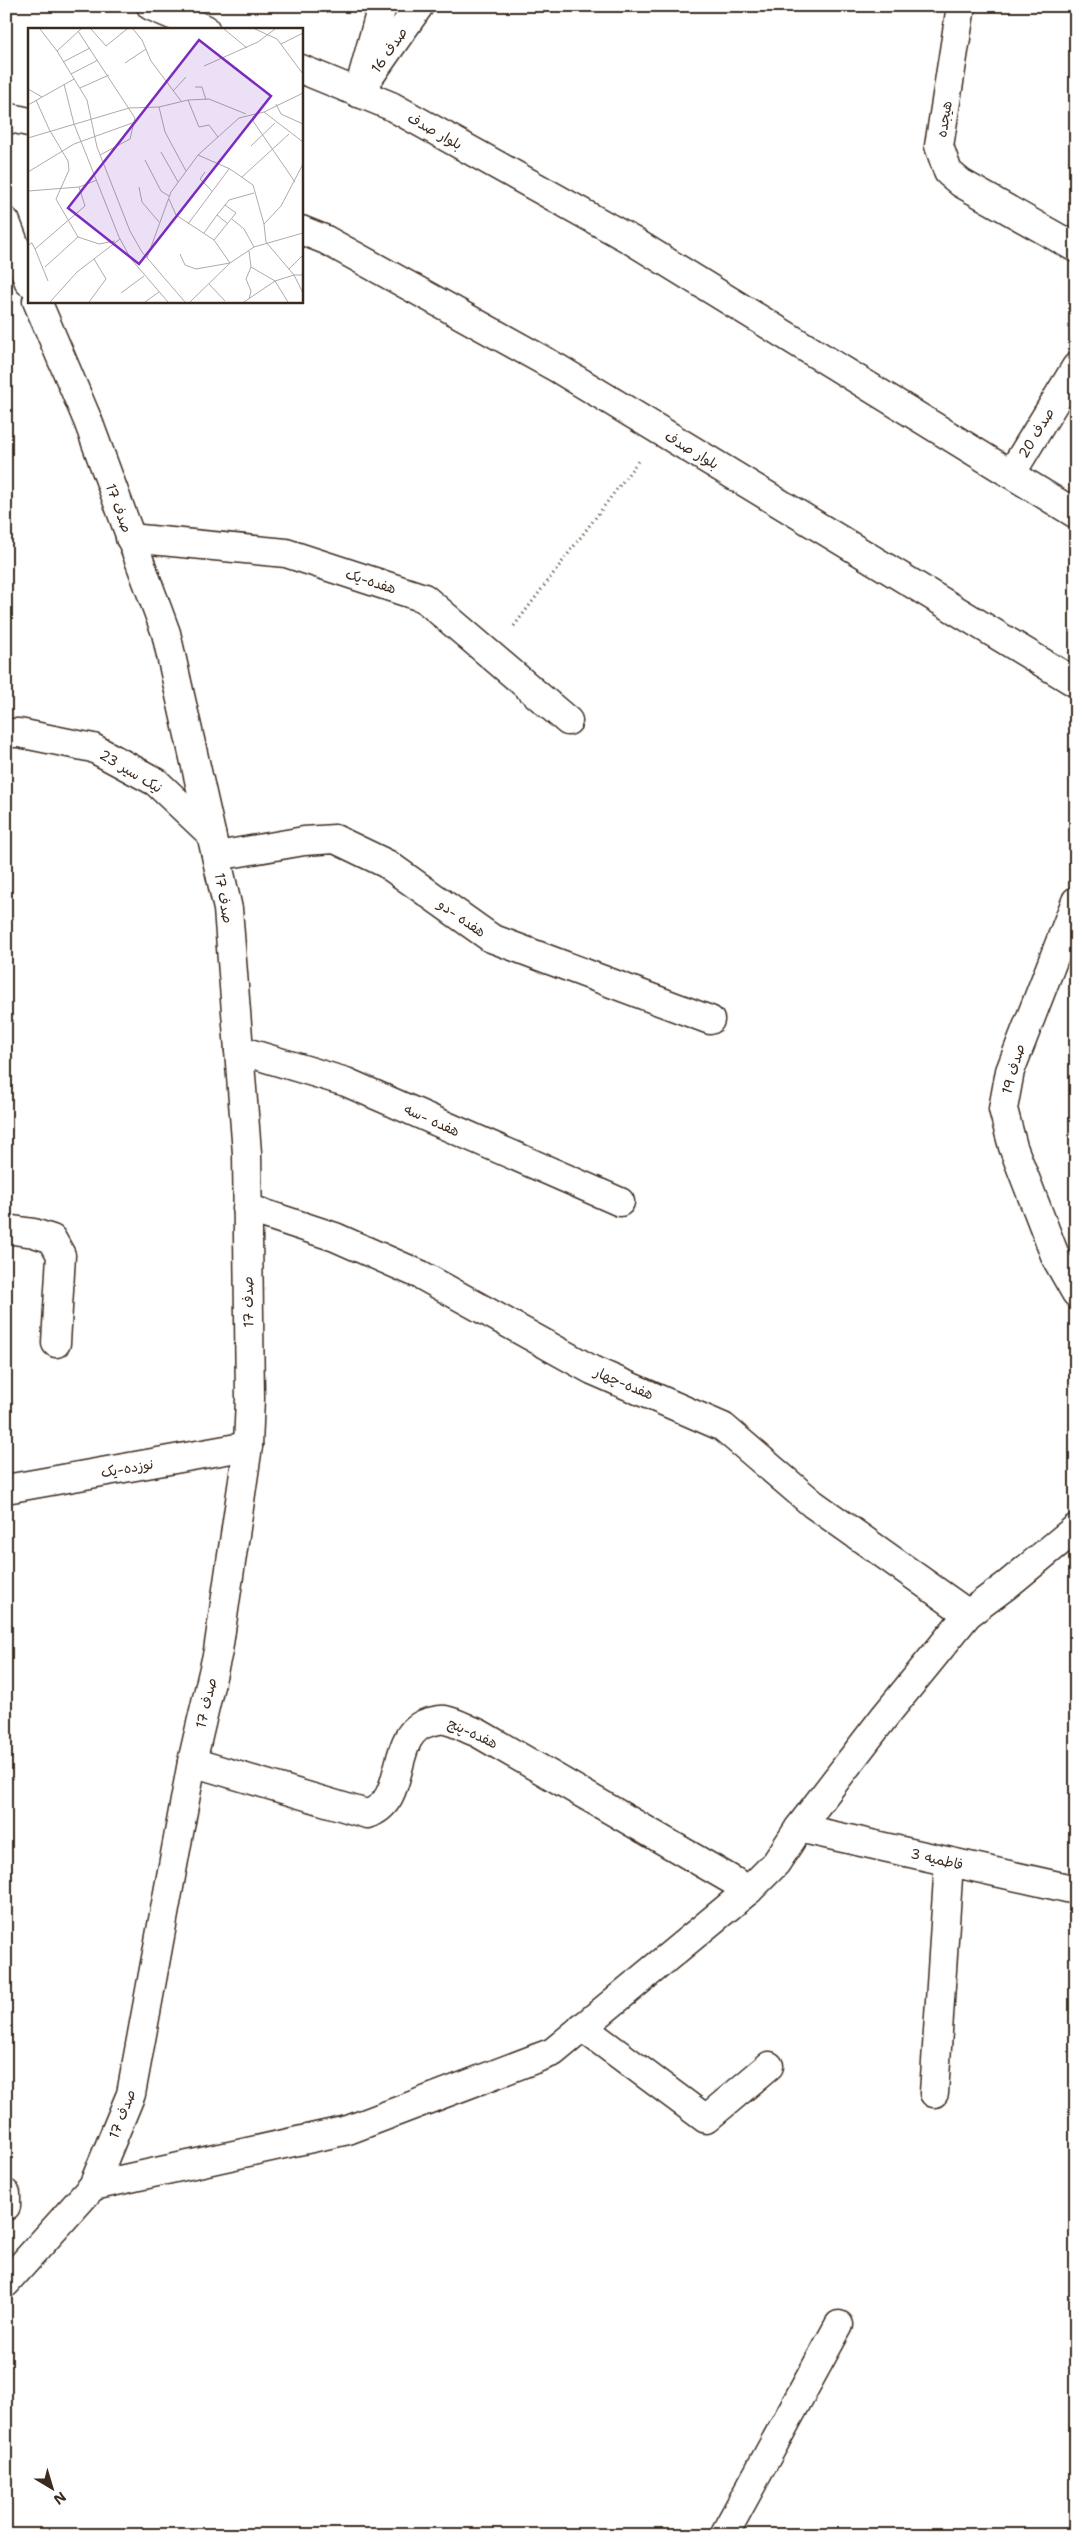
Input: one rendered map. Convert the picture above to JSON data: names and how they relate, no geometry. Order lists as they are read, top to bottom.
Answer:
{
  "streets": {
    "street": [
      "صدف 16",
      "هیجده",
      "بلوار صدف",
      "صدف 20",
      "صدف 17",
      "هفده-یک",
      "نیک سیر 23",
      "هفده -دو",
      "صدف 19",
      "هفده -سه",
      "هفده-چهار",
      "نوزده-یک",
      "هفده-پنج",
      "فاطمیه 3"
    ]
  },
  "crossings": [
    ["صدف 16", "بلوار صدف"],
    ["بلوار صدف", "صدف 20"],
    ["صدف 17", "هفده-یک"],
    ["صدف 17", "نیک سیر 23"],
    ["صدف 17", "هفده -دو"],
    ["صدف 17", "هفده -سه"],
    ["صدف 17", "هفده-چهار"],
    ["صدف 17", "نوزده-یک"],
    ["صدف 17", "هفده-پنج"],
    ["نیک سیر 23", "هفده -دو"]
  ],
  "north": "bottom right"
}
